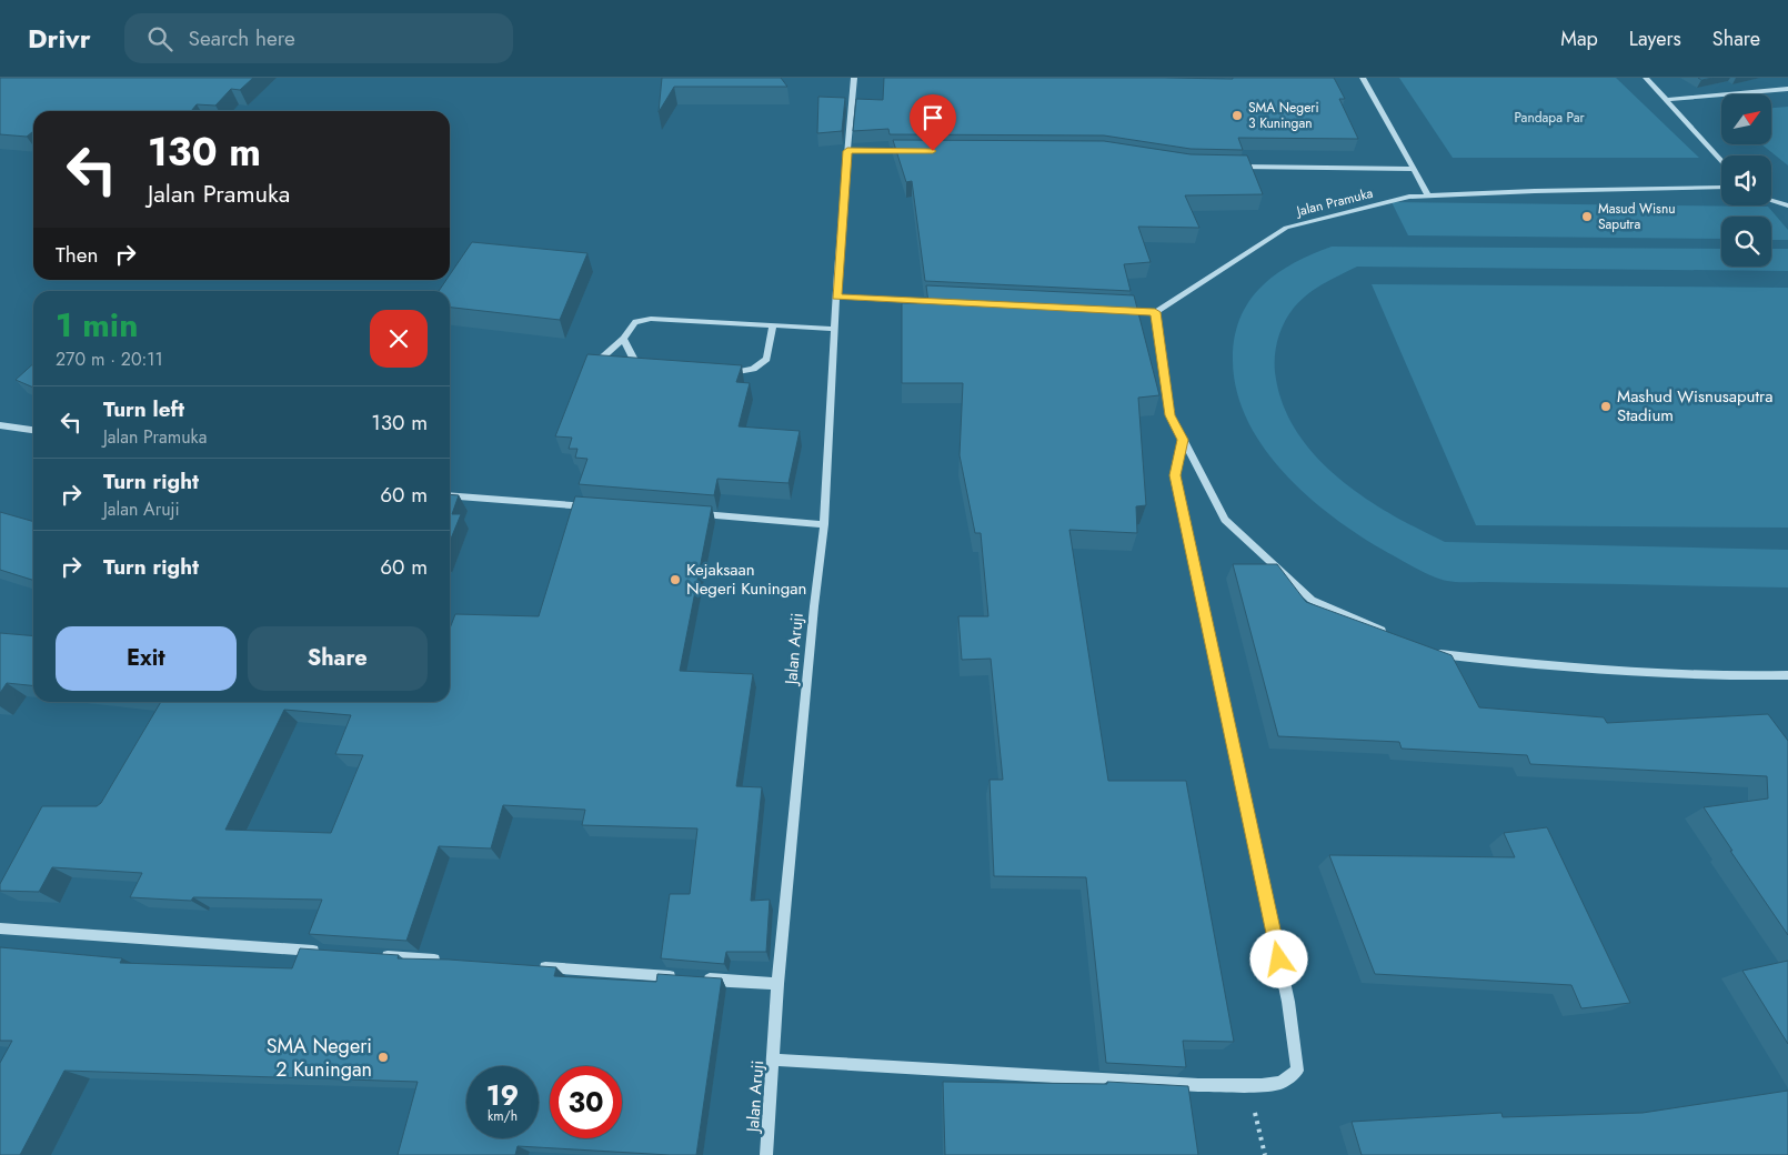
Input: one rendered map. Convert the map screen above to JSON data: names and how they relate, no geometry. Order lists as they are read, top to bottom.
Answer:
{
  "streets": {
    "street": ["Jalan Pramuka", "Jalan Aruji"]
  },
  "parks": ["Pandapa Par"],
  "places": [
    "SMA Negeri 3 Kuningan",
    "Masud Wisnu Saputra",
    "Mashud Wisnusaputra Stadium",
    "Kejaksaan Negeri Kuningan",
    "SMA Negeri 2 Kuningan"
  ],
  "north": "top right",
  "page": {
    "header": "Drivr",
    "search": "Search here",
    "nav": ["Map", "Layers", "Share"],
    "turn": ["130 m", "Jalan Pramuka"],
    "then": "Then",
    "heading": ["1 min", "270 m · 20:11"],
    "list": [
      {
        "name": "Turn left",
        "note": "Jalan Pramuka",
        "value": "130 m"
      },
      {
        "name": "Turn right",
        "note": "Jalan Aruji",
        "value": "60 m"
      },
      {
        "name": "Turn right",
        "value": "60 m"
      }
    ],
    "buttons": ["Exit", "Share"],
    "speed": "19 km/h",
    "limit": "30"
  }
}
